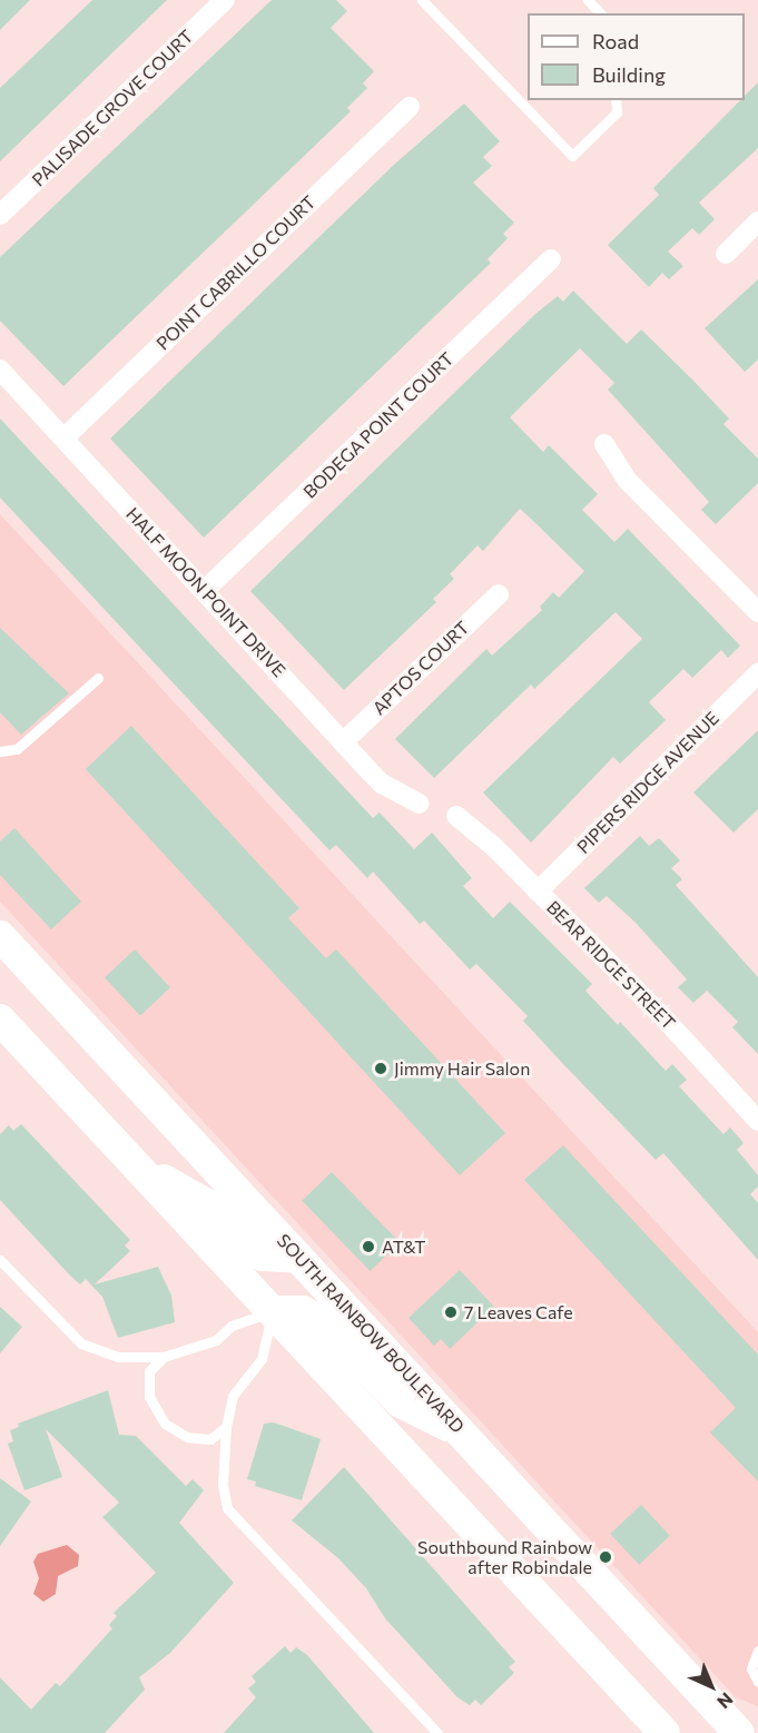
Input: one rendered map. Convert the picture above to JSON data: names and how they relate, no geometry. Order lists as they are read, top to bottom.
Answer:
{
  "streets": {
    "main road": ["SOUTH RAINBOW BOULEVARD"],
    "street": [
      "PALISADE GROVE COURT",
      "POINT CABRILLO COURT",
      "BODEGA POINT COURT",
      "HALF MOON POINT DRIVE",
      "APTOS COURT",
      "PIPERS RIDGE AVENUE",
      "BEAR RIDGE STREET"
    ]
  },
  "crossings": [
    ["POINT CABRILLO COURT", "HALF MOON POINT DRIVE"],
    ["BODEGA POINT COURT", "HALF MOON POINT DRIVE"],
    ["HALF MOON POINT DRIVE", "APTOS COURT"],
    ["PIPERS RIDGE AVENUE", "BEAR RIDGE STREET"]
  ],
  "places": [
    "Jimmy Hair Salon",
    "AT&T",
    "7 Leaves Cafe",
    "Southbound Rainbow after Robindale"
  ],
  "legend": ["Road", "Building"],
  "north": "bottom right"
}
